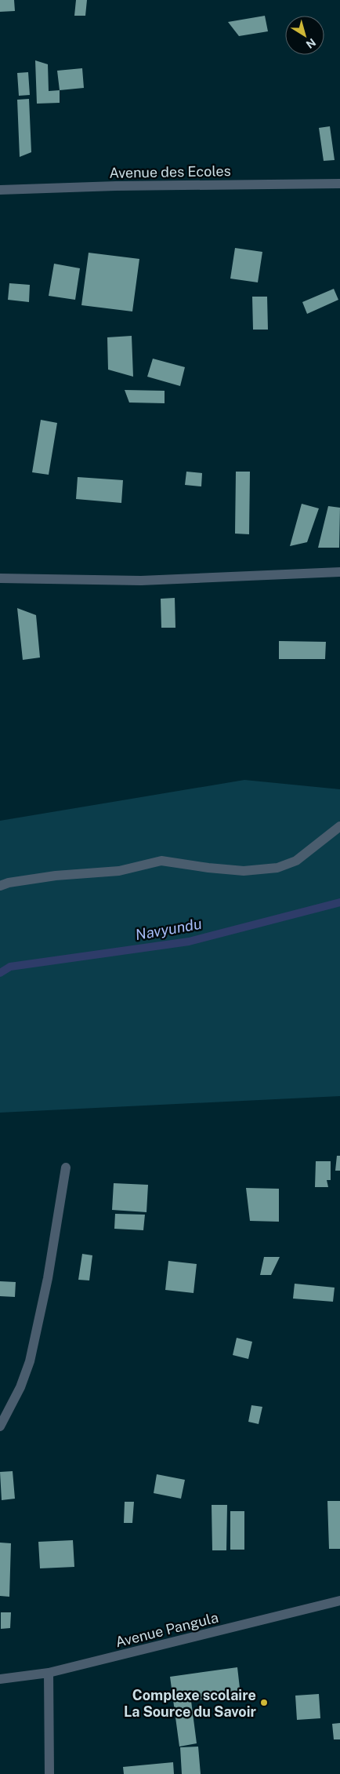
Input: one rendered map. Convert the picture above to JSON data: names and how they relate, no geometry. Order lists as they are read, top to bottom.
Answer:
{
  "streets": {
    "street": ["Avenue des Ecoles", "Avenue Pangula"]
  },
  "water": ["Navyundu"],
  "places": ["Complexe scolaire La Source du Savoir"],
  "north": "bottom right"
}
